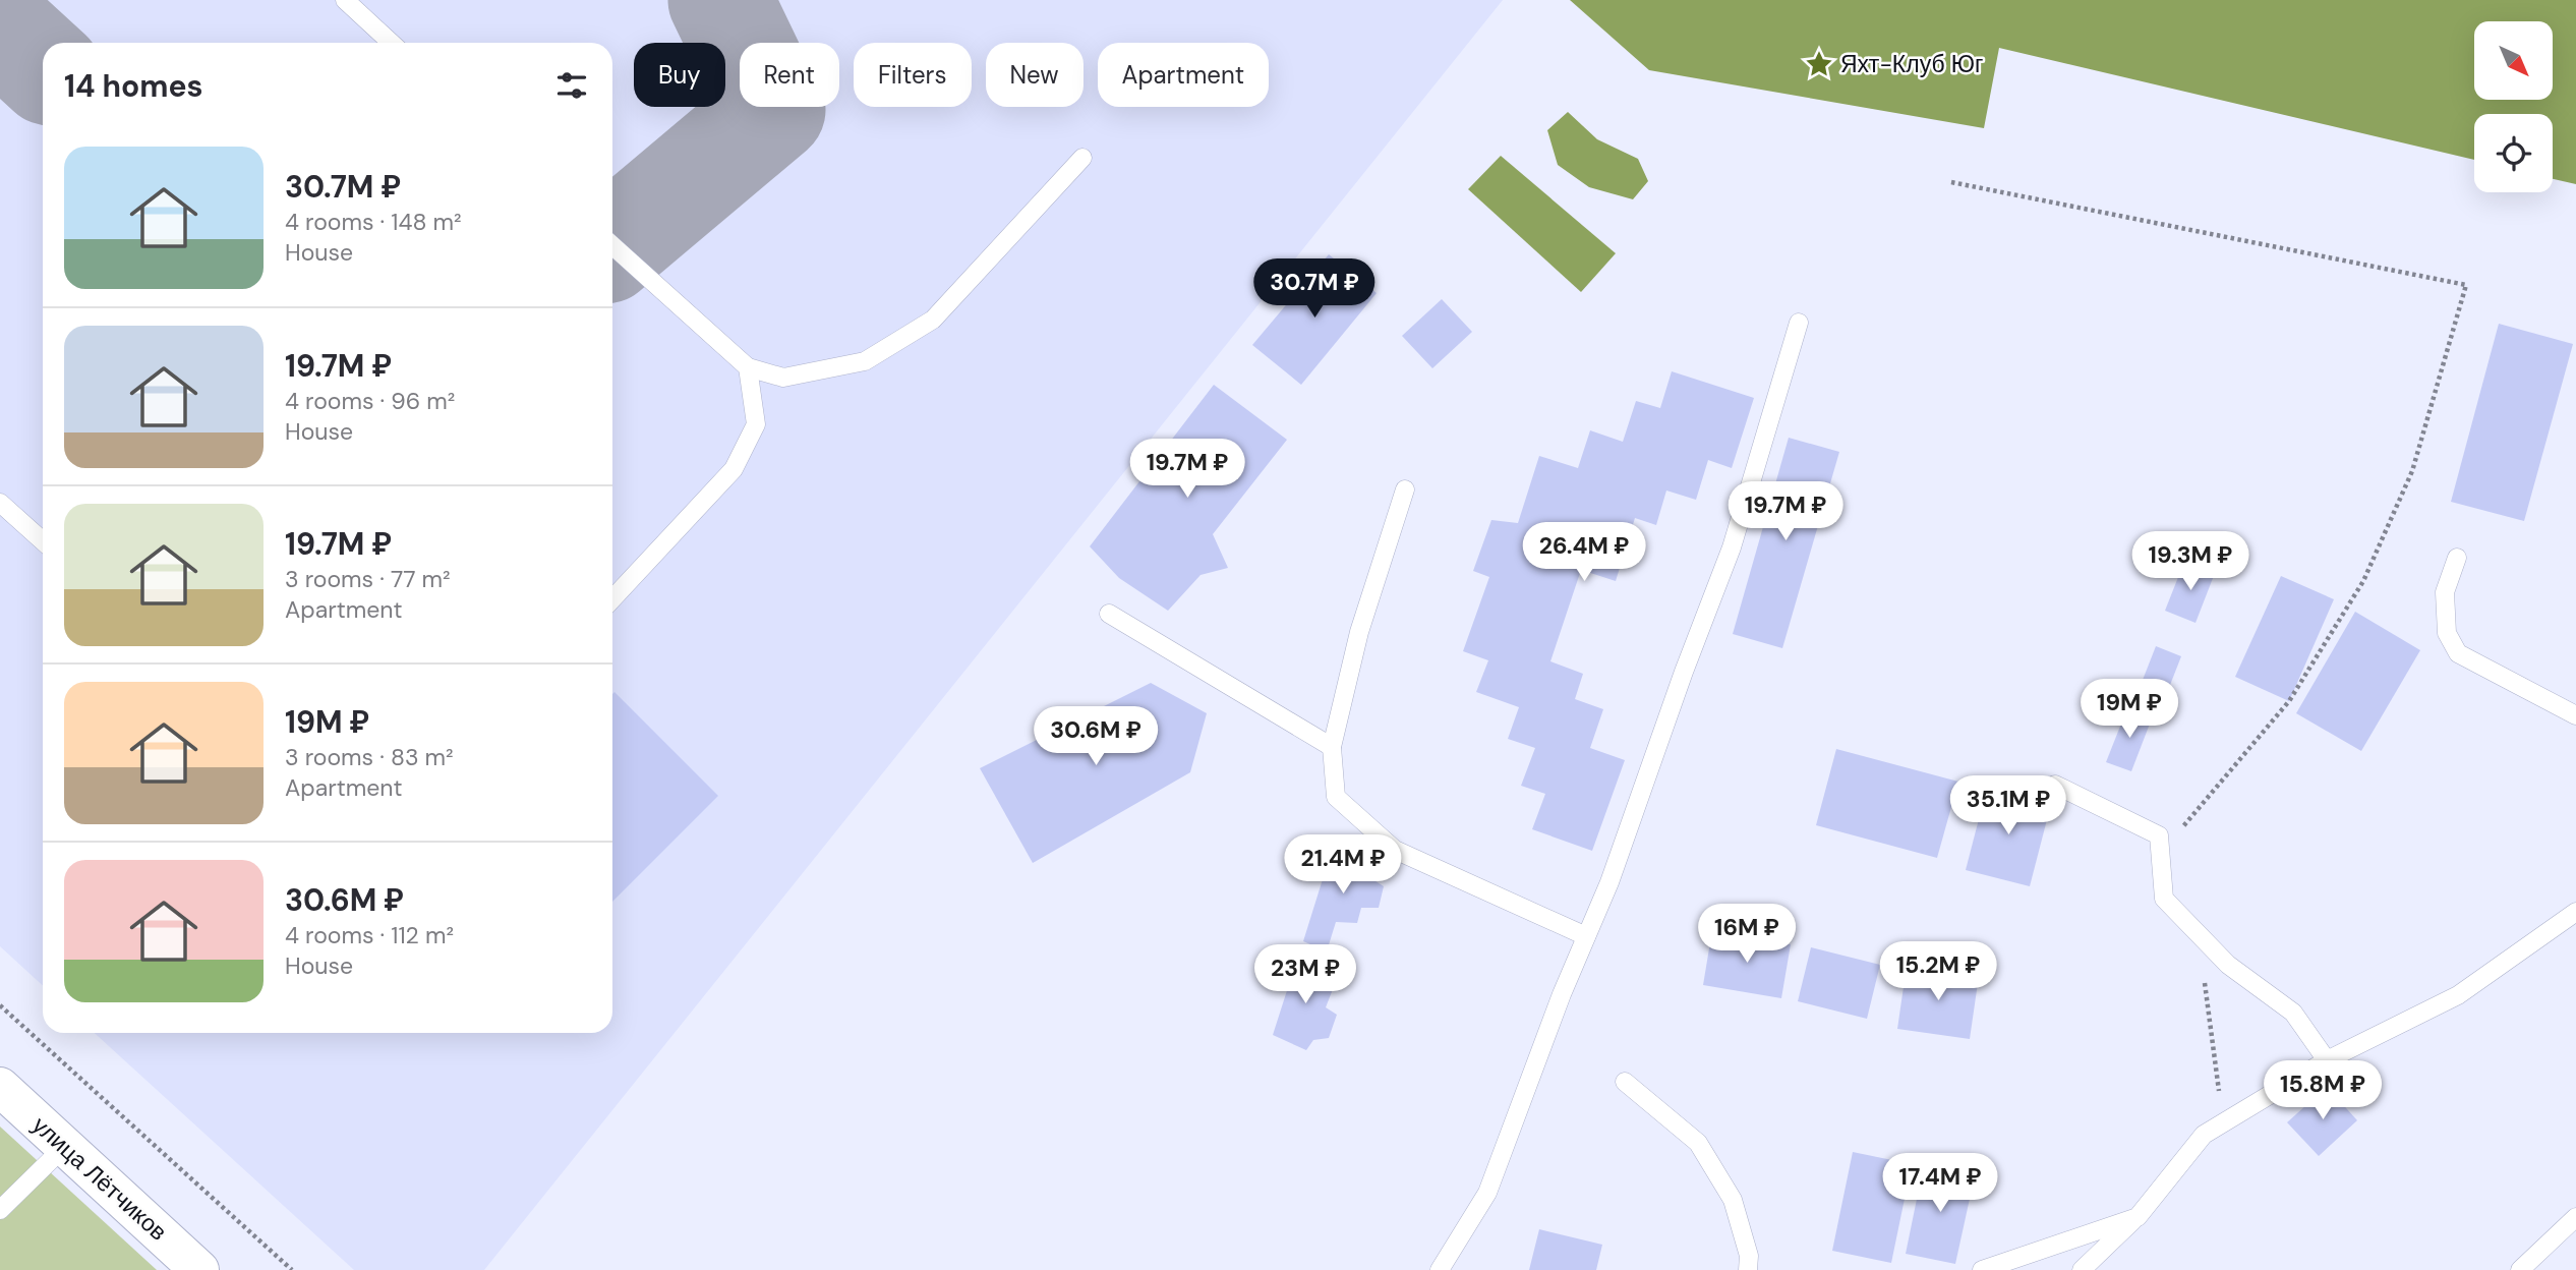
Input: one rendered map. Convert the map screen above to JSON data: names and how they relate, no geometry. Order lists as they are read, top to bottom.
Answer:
{
  "streets": {
    "main road": ["улица Лётчиков"]
  },
  "places": {
    "place": ["Яхт-Клуб Юг"]
  },
  "north": "bottom right",
  "page": {
    "chip": [
      "Buy",
      "Rent",
      "Filters",
      "New",
      "Apartment"
    ],
    "heading": "14 homes",
    "list": [
      {
        "name": "30.7M ₽",
        "note": "4 rooms · 148 m² · House"
      },
      {
        "name": "19.7M ₽",
        "note": "4 rooms · 96 m² · House"
      },
      {
        "name": "19.7M ₽",
        "note": "3 rooms · 77 m² · Apartment"
      },
      {
        "name": "19M ₽",
        "note": "3 rooms · 83 m² · Apartment"
      },
      {
        "name": "30.6M ₽",
        "note": "4 rooms · 112 m² · House"
      }
    ],
    "price": [
      "30.7M ₽",
      "19.7M ₽",
      "19.7M ₽",
      "26.4M ₽",
      "19.3M ₽",
      "19M ₽",
      "30.6M ₽",
      "35.1M ₽",
      "21.4M ₽",
      "16M ₽",
      "15.2M ₽",
      "23M ₽",
      "15.8M ₽",
      "17.4M ₽"
    ]
  }
}
